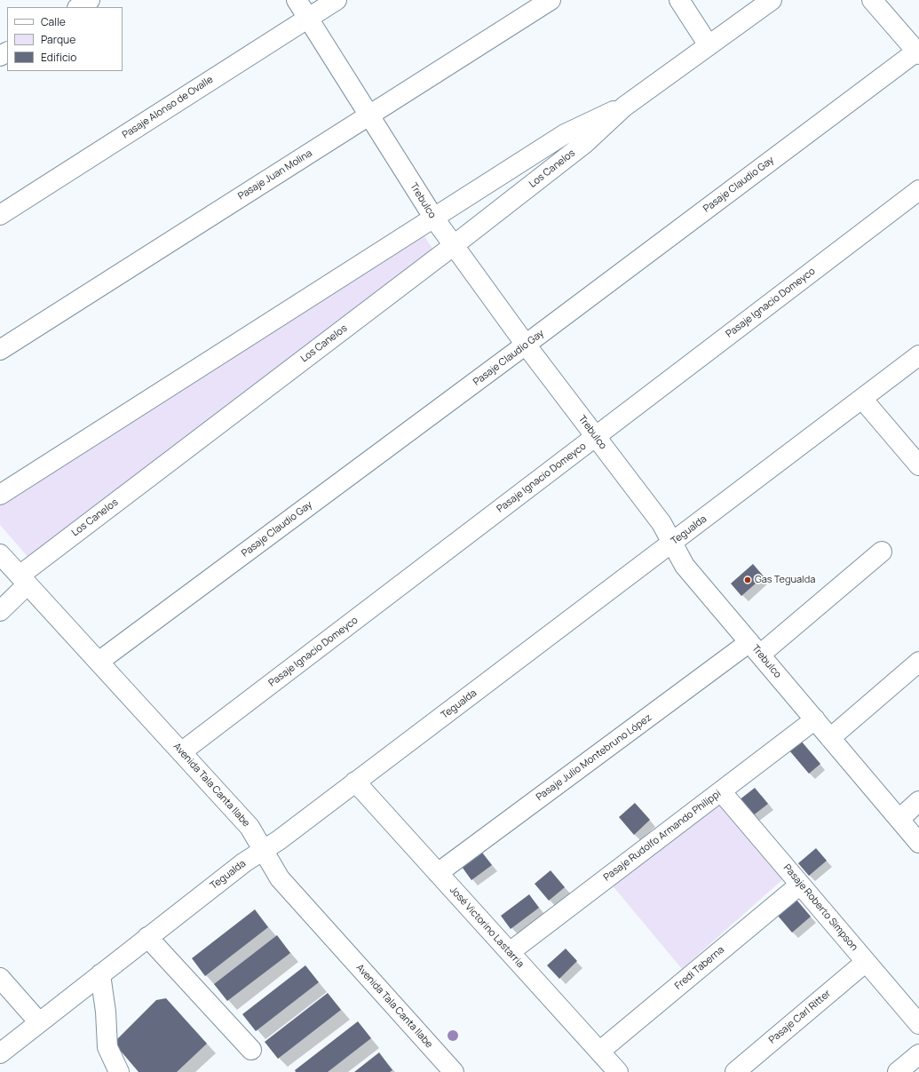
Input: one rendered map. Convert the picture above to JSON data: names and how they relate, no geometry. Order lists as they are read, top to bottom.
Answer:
{
  "streets": {
    "street": [
      "Pasaje Alonso de Ovalle",
      "Los Canelos",
      "Pasaje Juan Molina",
      "Pasaje Claudio Gay",
      "Trebulco",
      "Pasaje Ignacio Domeyco",
      "Tegualda",
      "Pasaje Julio Montebruno López",
      "Avenida Tala Canta Ilabe",
      "Pasaje Rudolfo Armando Philippi",
      "Pasaje Roberto Simpson",
      "José Victorino Lastarria",
      "Fredi Taberna",
      "Pasaje Carl Ritter"
    ]
  },
  "crossings": [
    ["Pasaje Alonso de Ovalle", "Trebulco"],
    ["Los Canelos", "Trebulco"],
    ["Los Canelos", "Avenida Tala Canta Ilabe"],
    ["Pasaje Juan Molina", "Trebulco"],
    ["Pasaje Claudio Gay", "Trebulco"],
    ["Pasaje Claudio Gay", "Avenida Tala Canta Ilabe"],
    ["Trebulco", "Pasaje Ignacio Domeyco"],
    ["Trebulco", "Tegualda"],
    ["Trebulco", "Pasaje Julio Montebruno López"],
    ["Trebulco", "Pasaje Rudolfo Armando Philippi"],
    ["Pasaje Ignacio Domeyco", "Avenida Tala Canta Ilabe"],
    ["Tegualda", "Avenida Tala Canta Ilabe"],
    ["Tegualda", "José Victorino Lastarria"],
    ["Pasaje Julio Montebruno López", "José Victorino Lastarria"],
    ["Pasaje Rudolfo Armando Philippi", "Pasaje Roberto Simpson"],
    ["Pasaje Rudolfo Armando Philippi", "José Victorino Lastarria"],
    ["Pasaje Roberto Simpson", "Fredi Taberna"],
    ["Pasaje Roberto Simpson", "Pasaje Carl Ritter"],
    ["José Victorino Lastarria", "Fredi Taberna"]
  ],
  "places": ["Gas Tegualda"],
  "legend": ["Calle", "Parque", "Edificio"]
}
